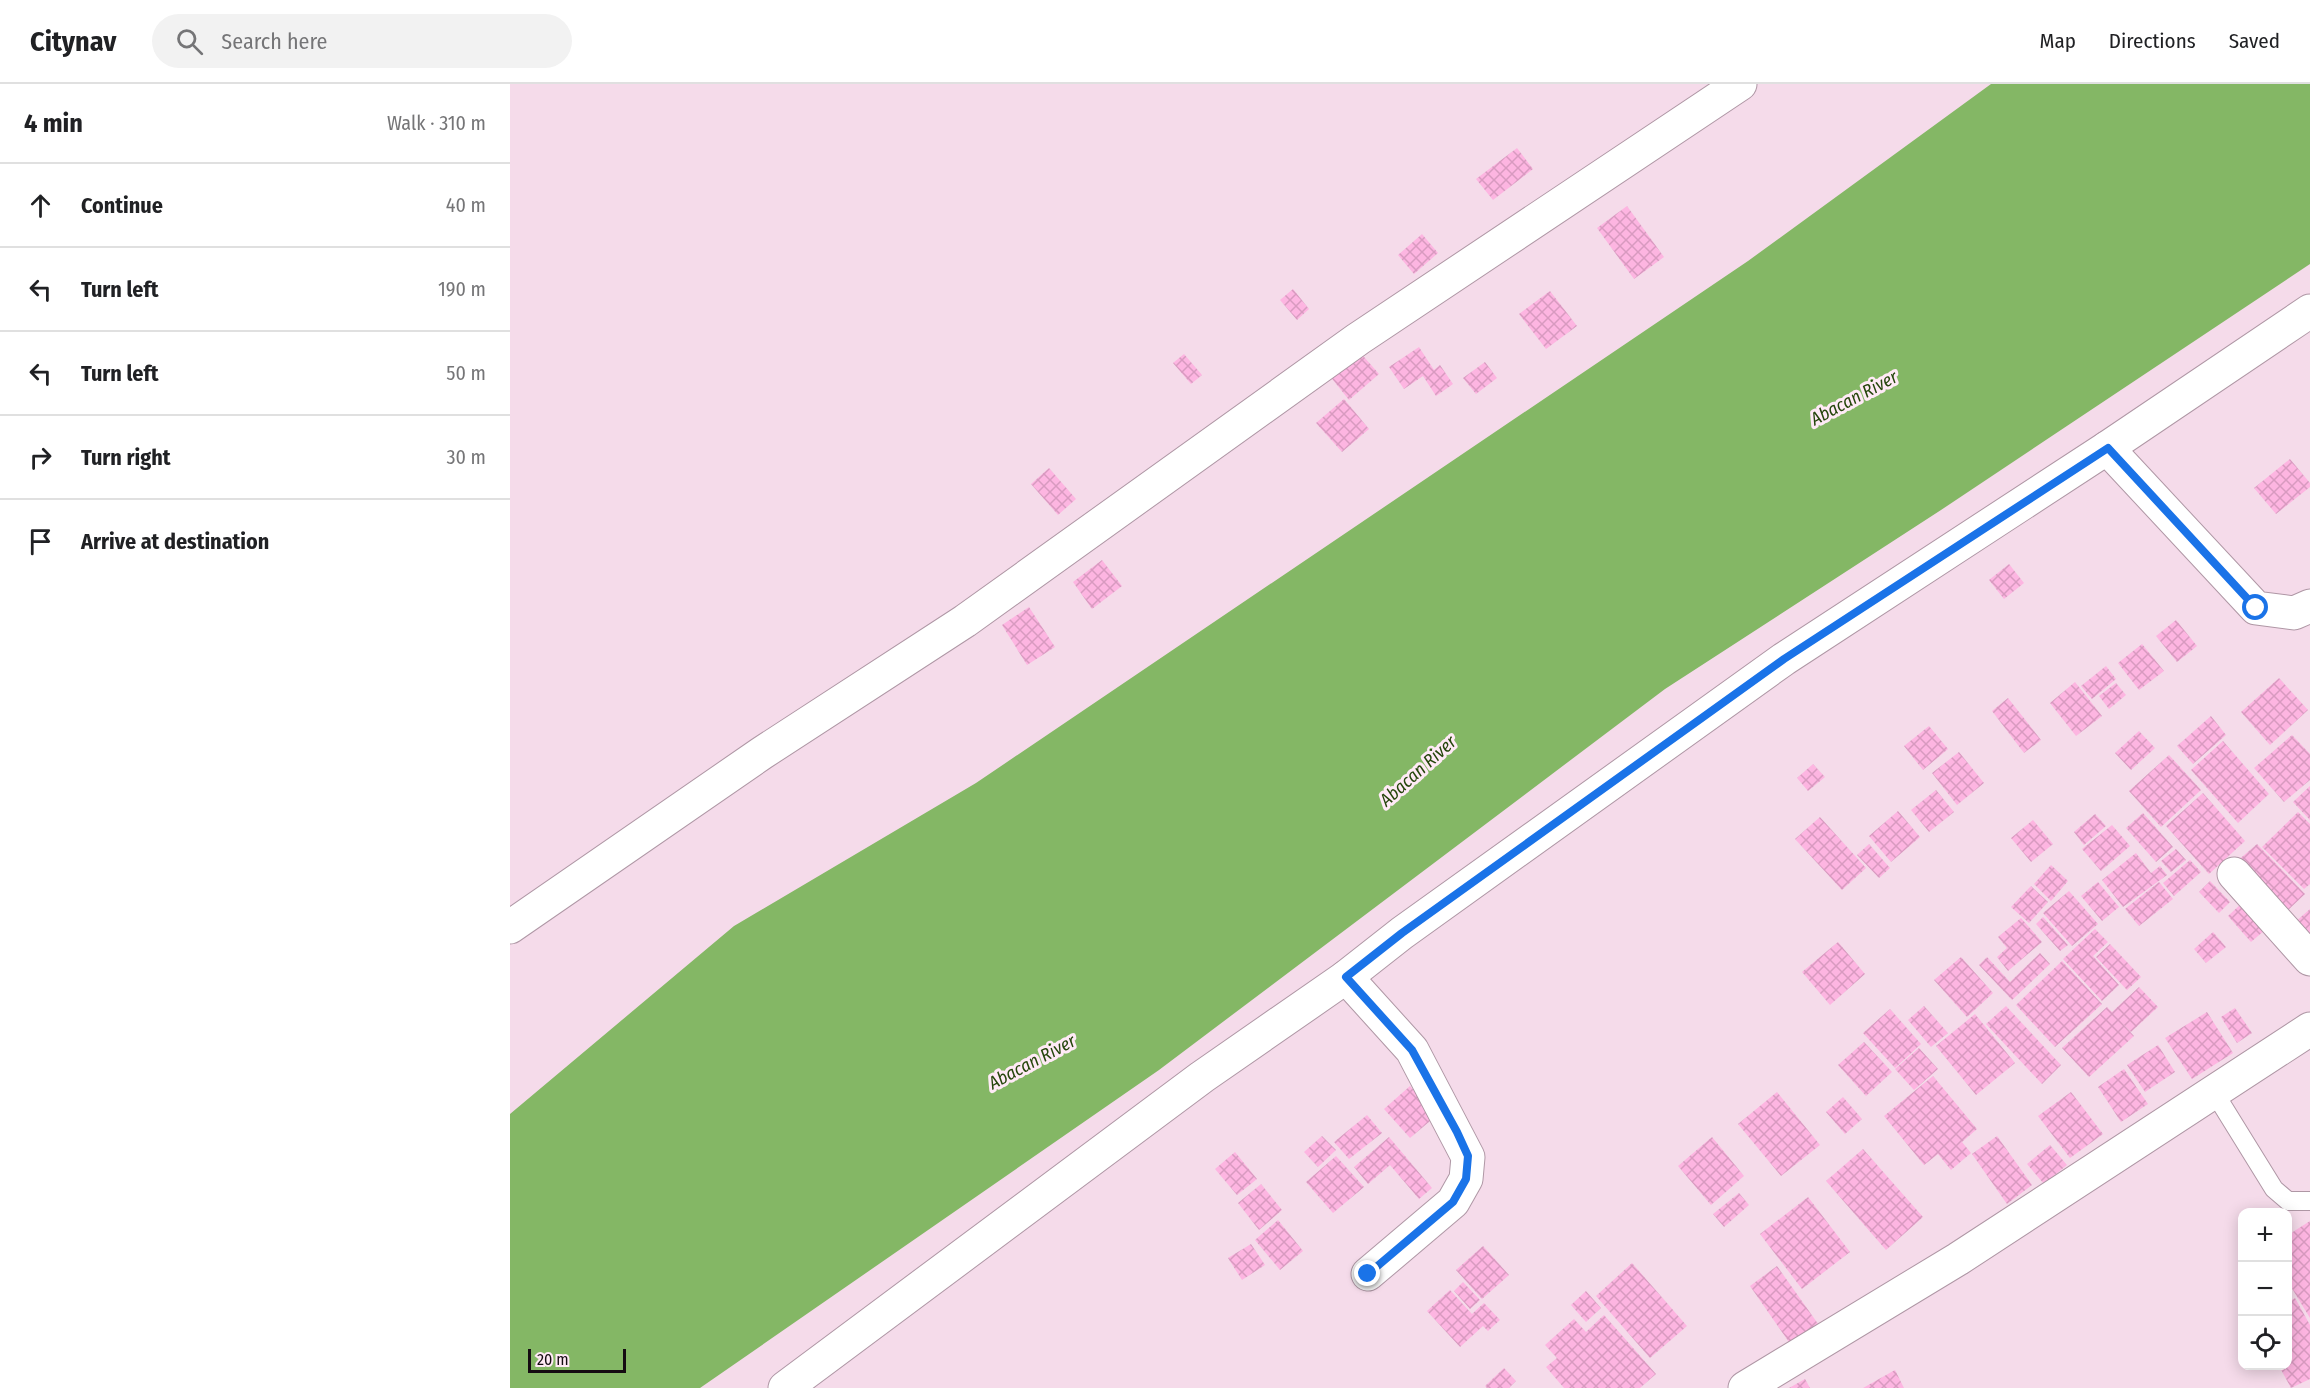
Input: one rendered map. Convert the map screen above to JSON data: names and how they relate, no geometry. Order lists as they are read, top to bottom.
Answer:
{
  "water": ["Abacan River"],
  "scale_bar": "20 m",
  "page": {
    "header": "Citynav",
    "search": "Search here",
    "nav": ["Map", "Directions", "Saved"],
    "heading": ["4 min", "Walk · 310 m"],
    "list": [
      ["Continue", "40 m"],
      ["Turn left", "190 m"],
      ["Turn left", "50 m"],
      ["Turn right", "30 m"],
      "Arrive at destination"
    ],
    "map_buttons": ["+", "−"],
    "scale": "20 m"
  }
}
